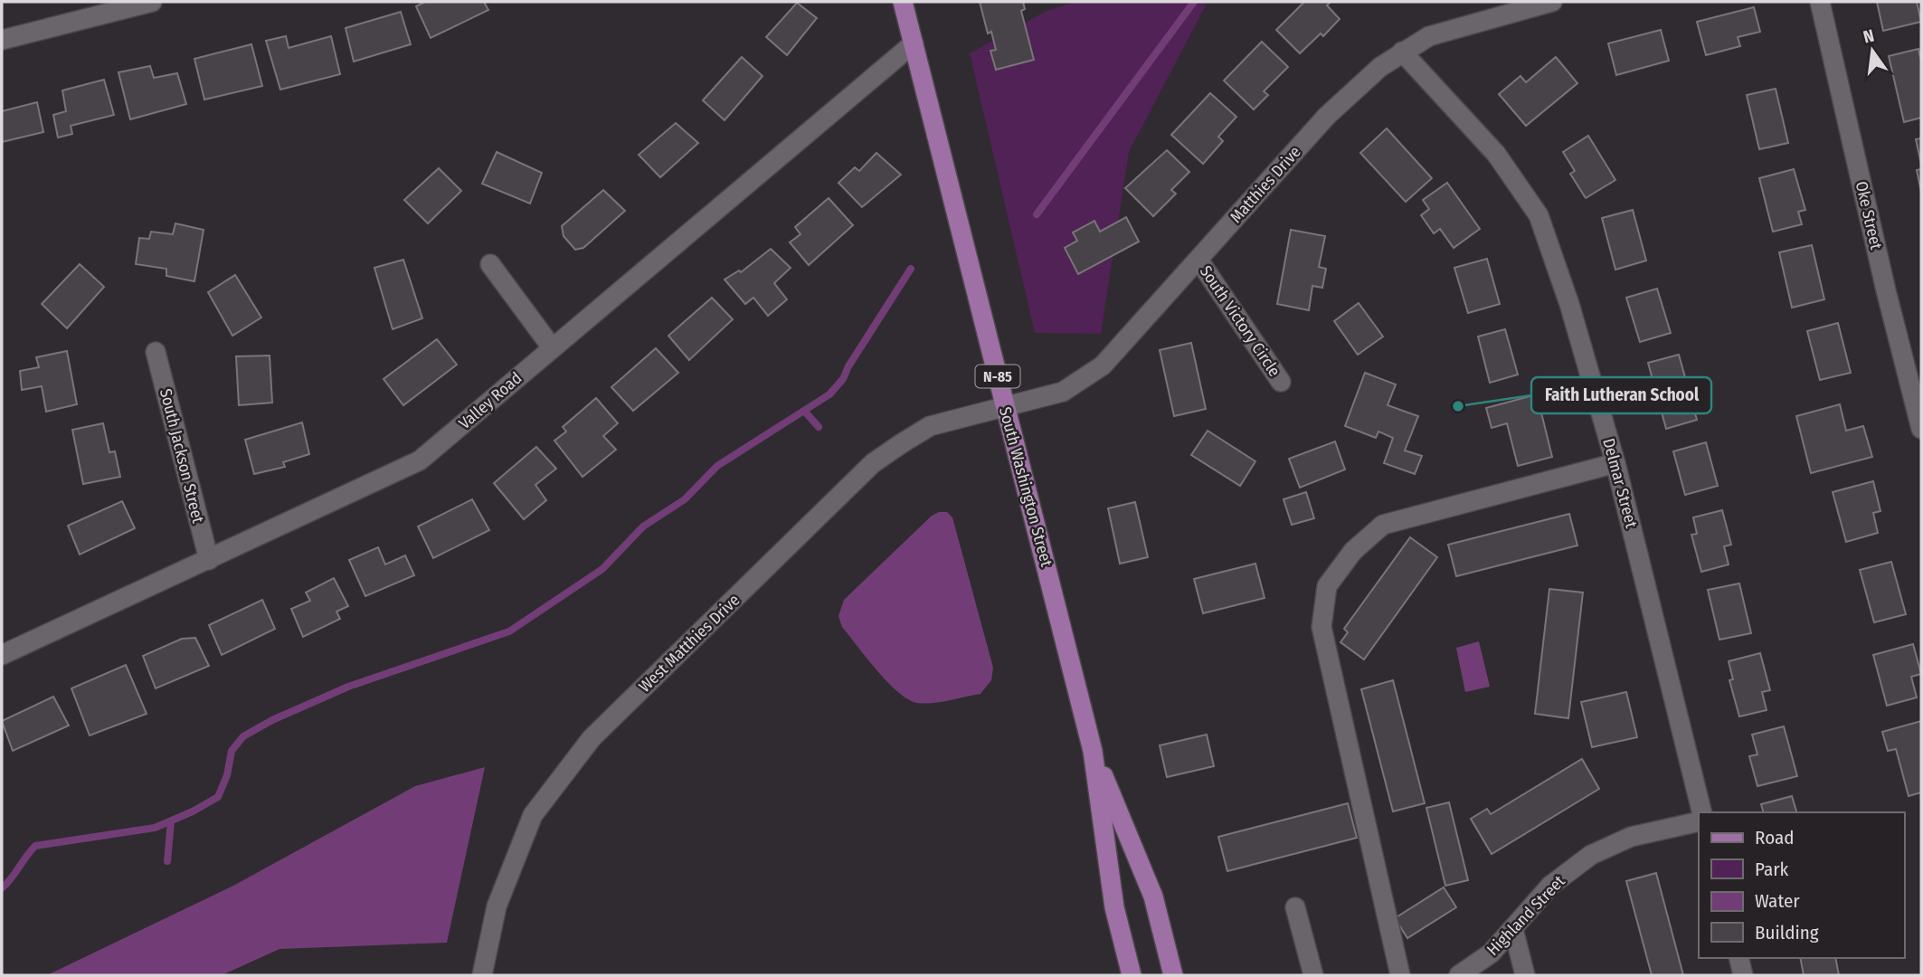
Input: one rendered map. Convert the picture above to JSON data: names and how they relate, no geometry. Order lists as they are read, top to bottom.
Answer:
{
  "streets": {
    "main road": ["N-85", "South Washington Street"],
    "street": [
      "Matthies Drive",
      "Oke Street",
      "South Victory Circle",
      "Valley Road",
      "South Jackson Street",
      "Delmar Street",
      "West Matthies Drive",
      "Highland Street"
    ]
  },
  "crossings": [
    ["Matthies Drive", "South Victory Circle"],
    ["Matthies Drive", "Delmar Street"],
    ["Matthies Drive", "South Washington Street"],
    ["Matthies Drive", "West Matthies Drive"],
    ["Valley Road", "South Jackson Street"],
    ["Valley Road", "South Washington Street"],
    ["South Washington Street", "West Matthies Drive"]
  ],
  "places": ["Faith Lutheran School"],
  "legend": [
    "Road",
    "Park",
    "Water",
    "Building"
  ],
  "north": "top"
}
